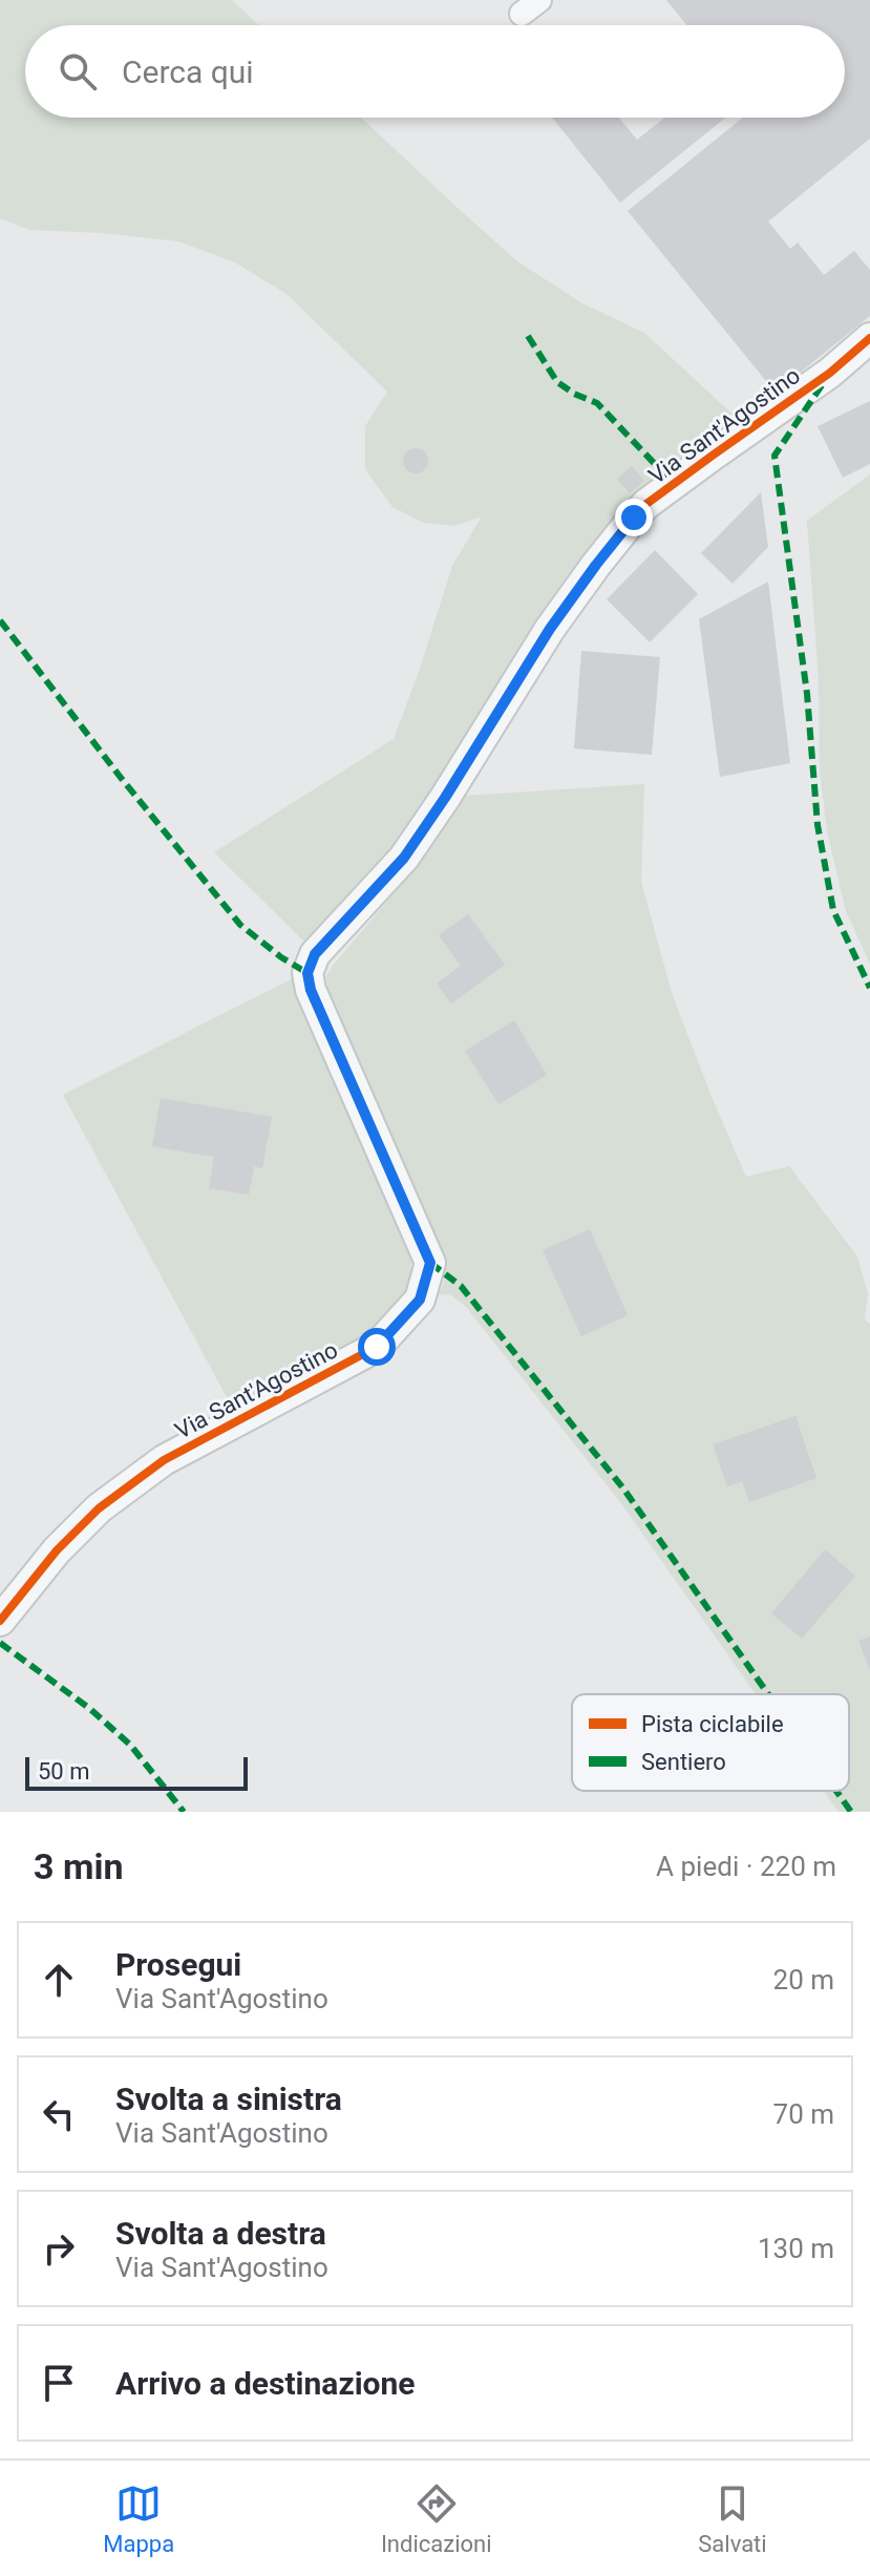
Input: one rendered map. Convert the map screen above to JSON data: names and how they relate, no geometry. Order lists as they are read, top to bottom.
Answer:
{
  "streets": {
    "street": ["Via Sant'Agostino"]
  },
  "legend": ["Pista ciclabile", "Sentiero"],
  "scale_bar": "50 m",
  "page": {
    "search": "Cerca qui",
    "scale": "50 m",
    "heading": ["3 min", "A piedi · 220 m"],
    "list": [
      ["Prosegui", "Via Sant'Agostino", "20 m"],
      ["Svolta a sinistra", "Via Sant'Agostino", "70 m"],
      ["Svolta a destra", "Via Sant'Agostino", "130 m"],
      "Arrivo a destinazione"
    ],
    "nav": ["Mappa", "Indicazioni", "Salvati"]
  }
}
